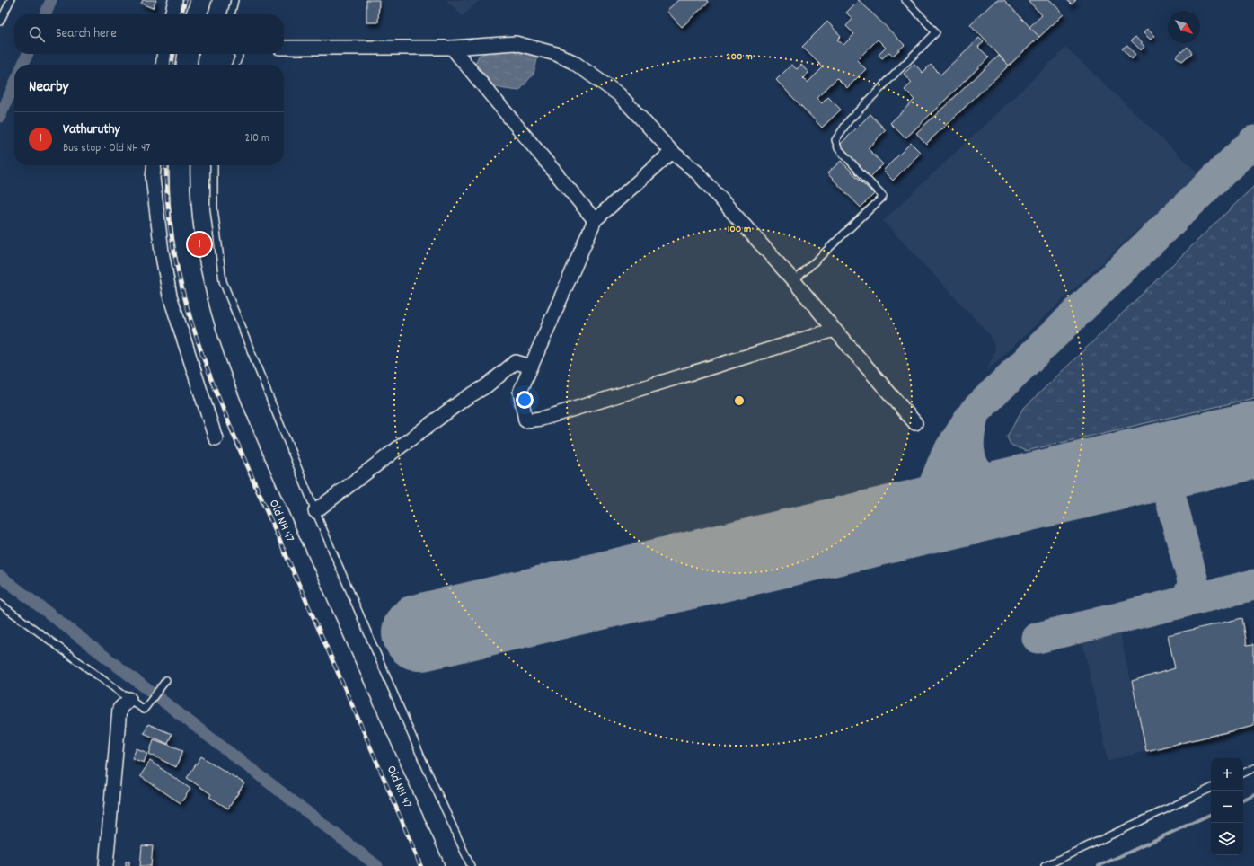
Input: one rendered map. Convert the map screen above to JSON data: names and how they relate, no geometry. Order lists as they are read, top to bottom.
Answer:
{
  "streets": {
    "main road": ["Old NH 47"]
  },
  "north": "bottom right",
  "page": {
    "search": "Search here",
    "heading": "Nearby",
    "list": [
      {
        "mark": "1",
        "name": "Vathuruthy",
        "note": "Bus stop · Old NH 47",
        "value": "210 m"
      }
    ],
    "pins": "1",
    "map_buttons": ["+", "−"]
  },
  "rings": ["200 m", "100 m"]
}
